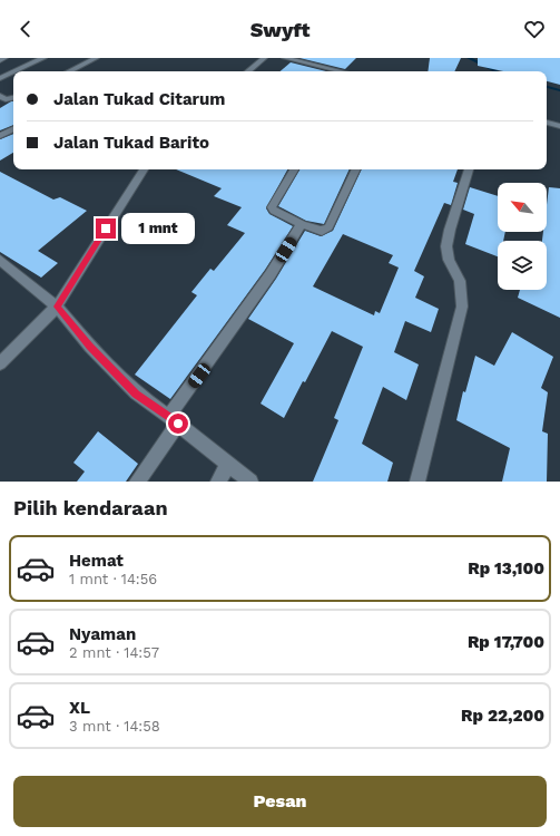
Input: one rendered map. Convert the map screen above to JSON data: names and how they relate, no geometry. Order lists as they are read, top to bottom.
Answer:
{
  "north": "top left",
  "page": {
    "header": "Swyft",
    "banner": ["Jalan Tukad Citarum", "Jalan Tukad Barito"],
    "bubble": "1 mnt",
    "heading": "Pilih kendaraan",
    "list": [
      {
        "name": "Hemat",
        "note": "1 mnt · 14:56",
        "value": "Rp 13,100"
      },
      {
        "name": "Nyaman",
        "note": "2 mnt · 14:57",
        "value": "Rp 17,700"
      },
      {
        "name": "XL",
        "note": "3 mnt · 14:58",
        "value": "Rp 22,200"
      }
    ],
    "buttons": "Pesan"
  }
}
